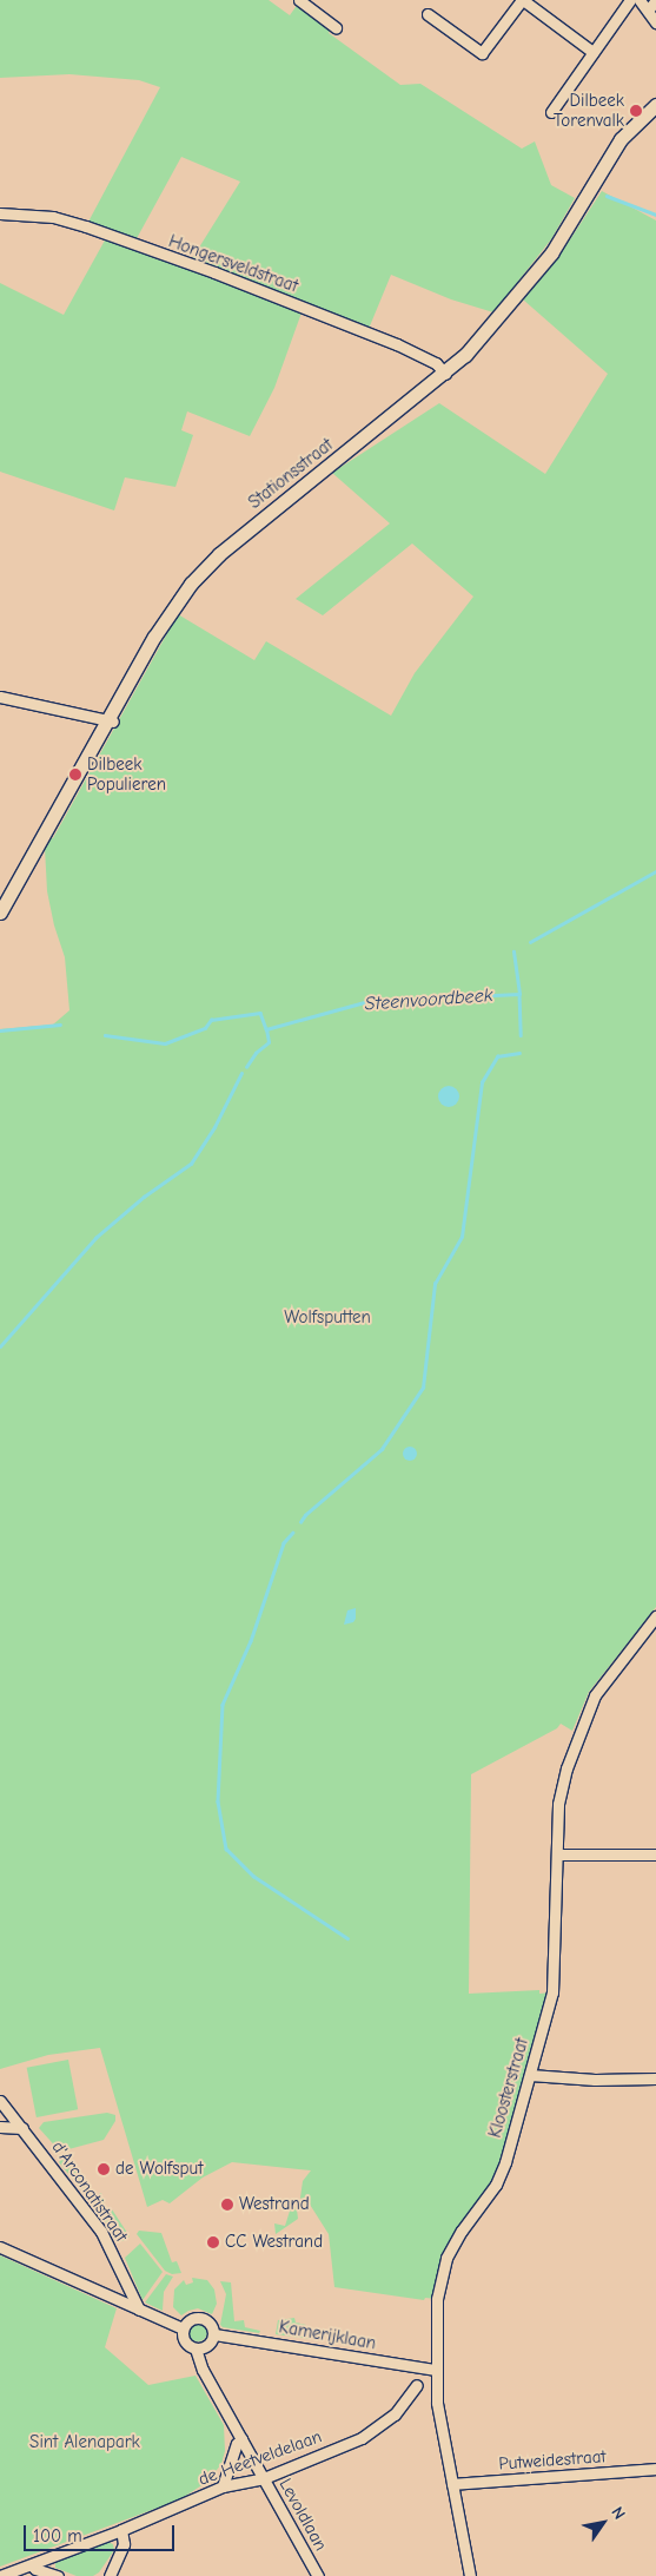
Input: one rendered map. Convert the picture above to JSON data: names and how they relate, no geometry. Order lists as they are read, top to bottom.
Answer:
{
  "streets": {
    "street": [
      "Hongersveldstraat",
      "Stationsstraat",
      "Kloosterstraat",
      "d'Arconatistraat",
      "Kamerijklaan",
      "de Heetveldelaan",
      "Putweidestraat",
      "Levoldlaan"
    ]
  },
  "crossings": [
    ["Hongersveldstraat", "Stationsstraat"],
    ["Kloosterstraat", "Kamerijklaan"],
    ["Kloosterstraat", "Putweidestraat"],
    ["Kamerijklaan", "Levoldlaan"],
    ["de Heetveldelaan", "Levoldlaan"]
  ],
  "water": ["Steenvoordbeek"],
  "parks": ["Wolfsputten", "Sint Alenapark"],
  "places": [
    "Dilbeek Torenvalk",
    "Dilbeek Populieren",
    "de Wolfsput",
    "Westrand",
    "CC Westrand"
  ],
  "scale_bar": "100 m",
  "north": "top right"
}
